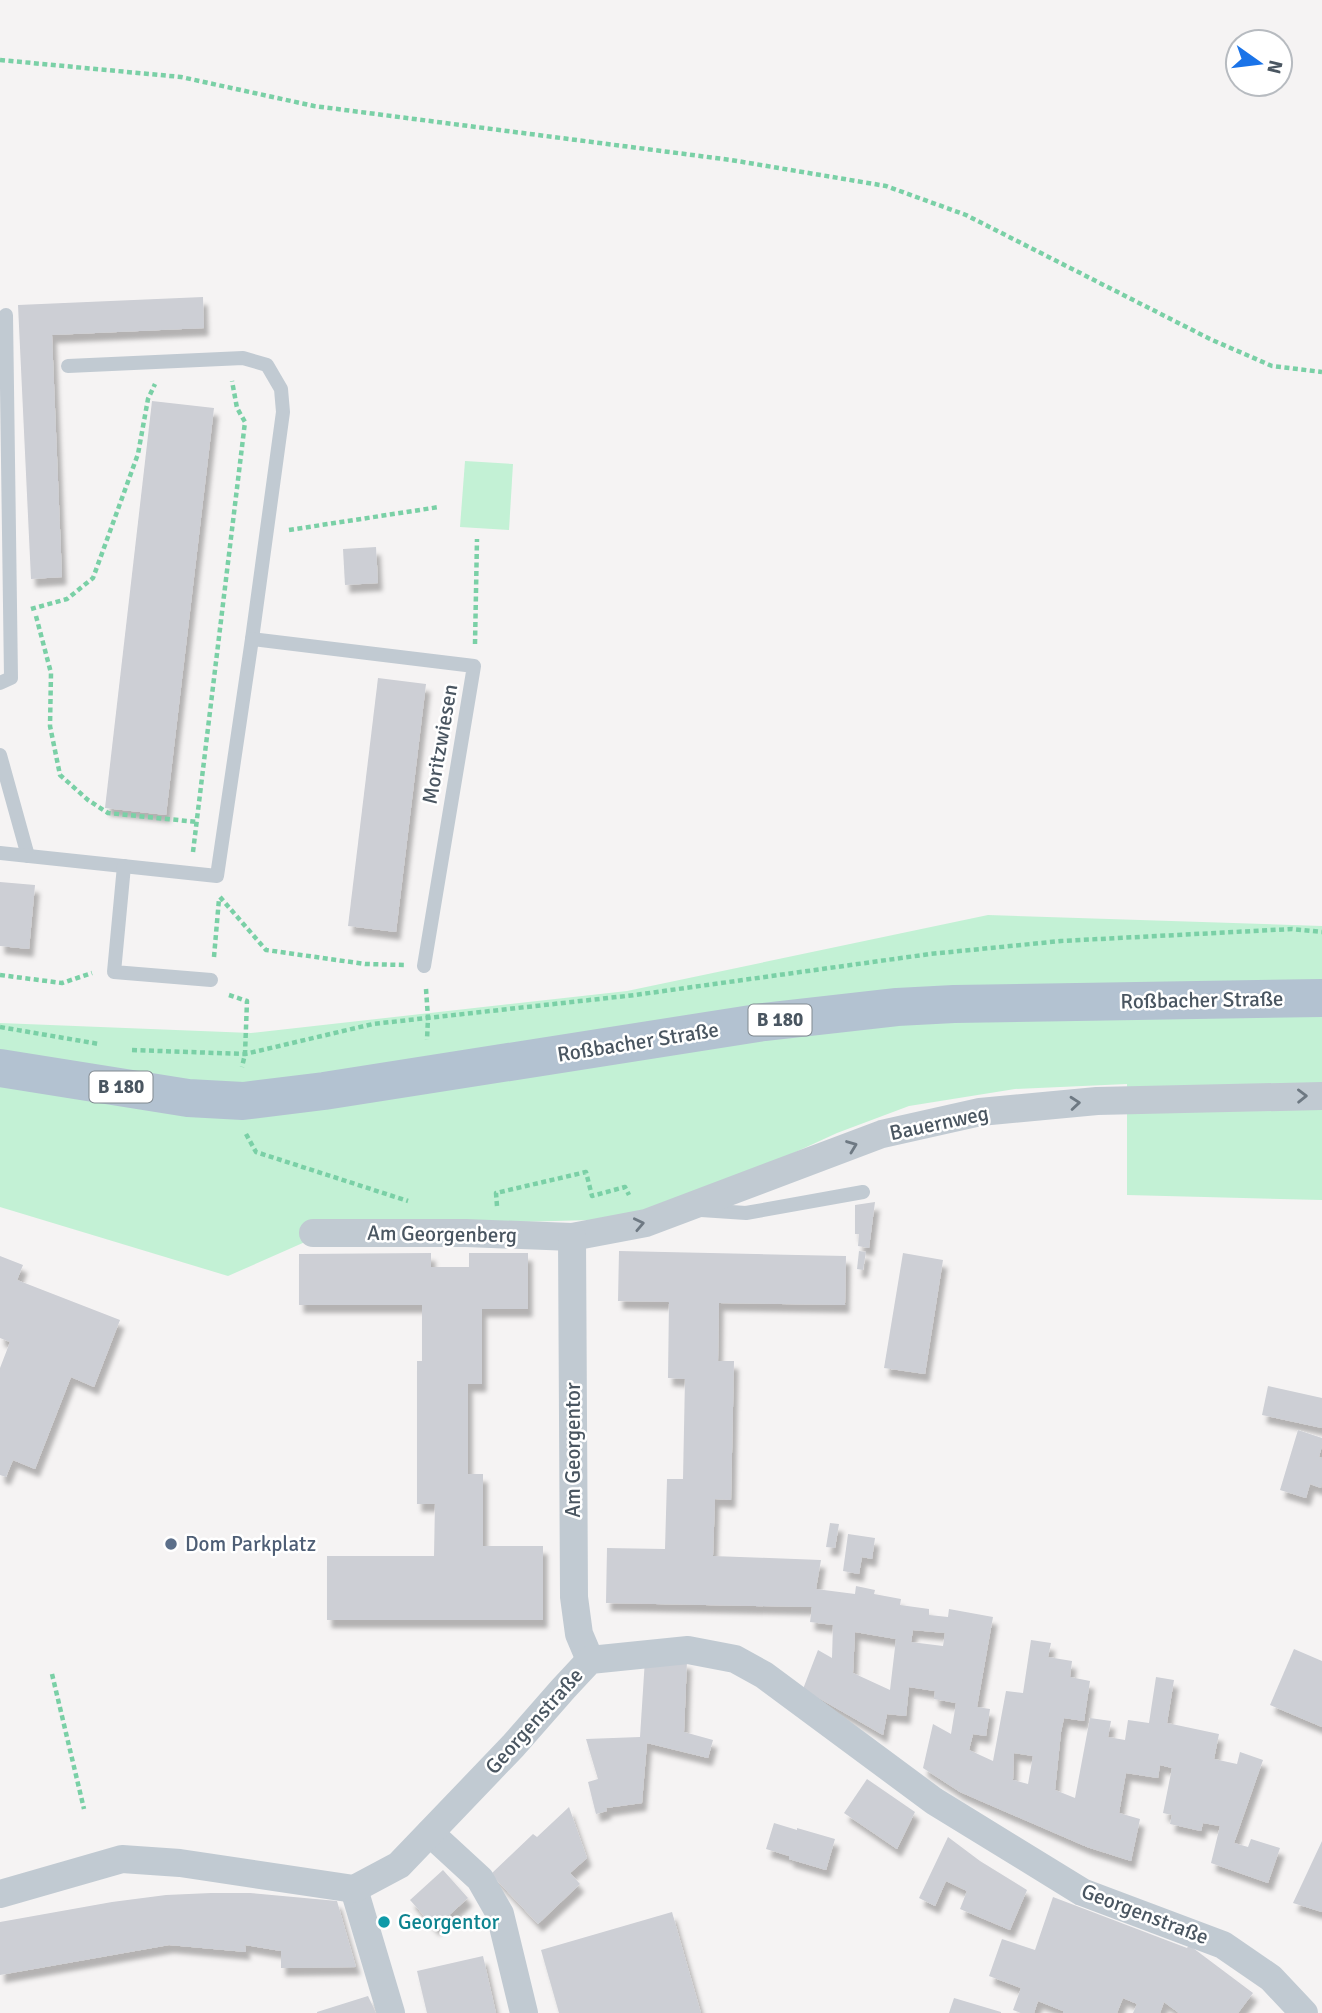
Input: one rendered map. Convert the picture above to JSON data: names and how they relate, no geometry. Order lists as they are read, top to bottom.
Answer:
{
  "streets": {
    "main road": ["Roßbacher Straße", "B 180"],
    "street": [
      "Bauernweg",
      "Am Georgenberg",
      "Am Georgentor",
      "Georgenstraße"
    ],
    "lane": ["Moritzwiesen"]
  },
  "crossings": [
    ["Bauernweg", "Am Georgenberg"],
    ["Bauernweg", "Am Georgentor"],
    ["Am Georgenberg", "Am Georgentor"],
    ["Am Georgentor", "Georgenstraße"]
  ],
  "one_way": ["Bauernweg"],
  "places": ["Dom Parkplatz", "Georgentor"],
  "north": "right"
}
